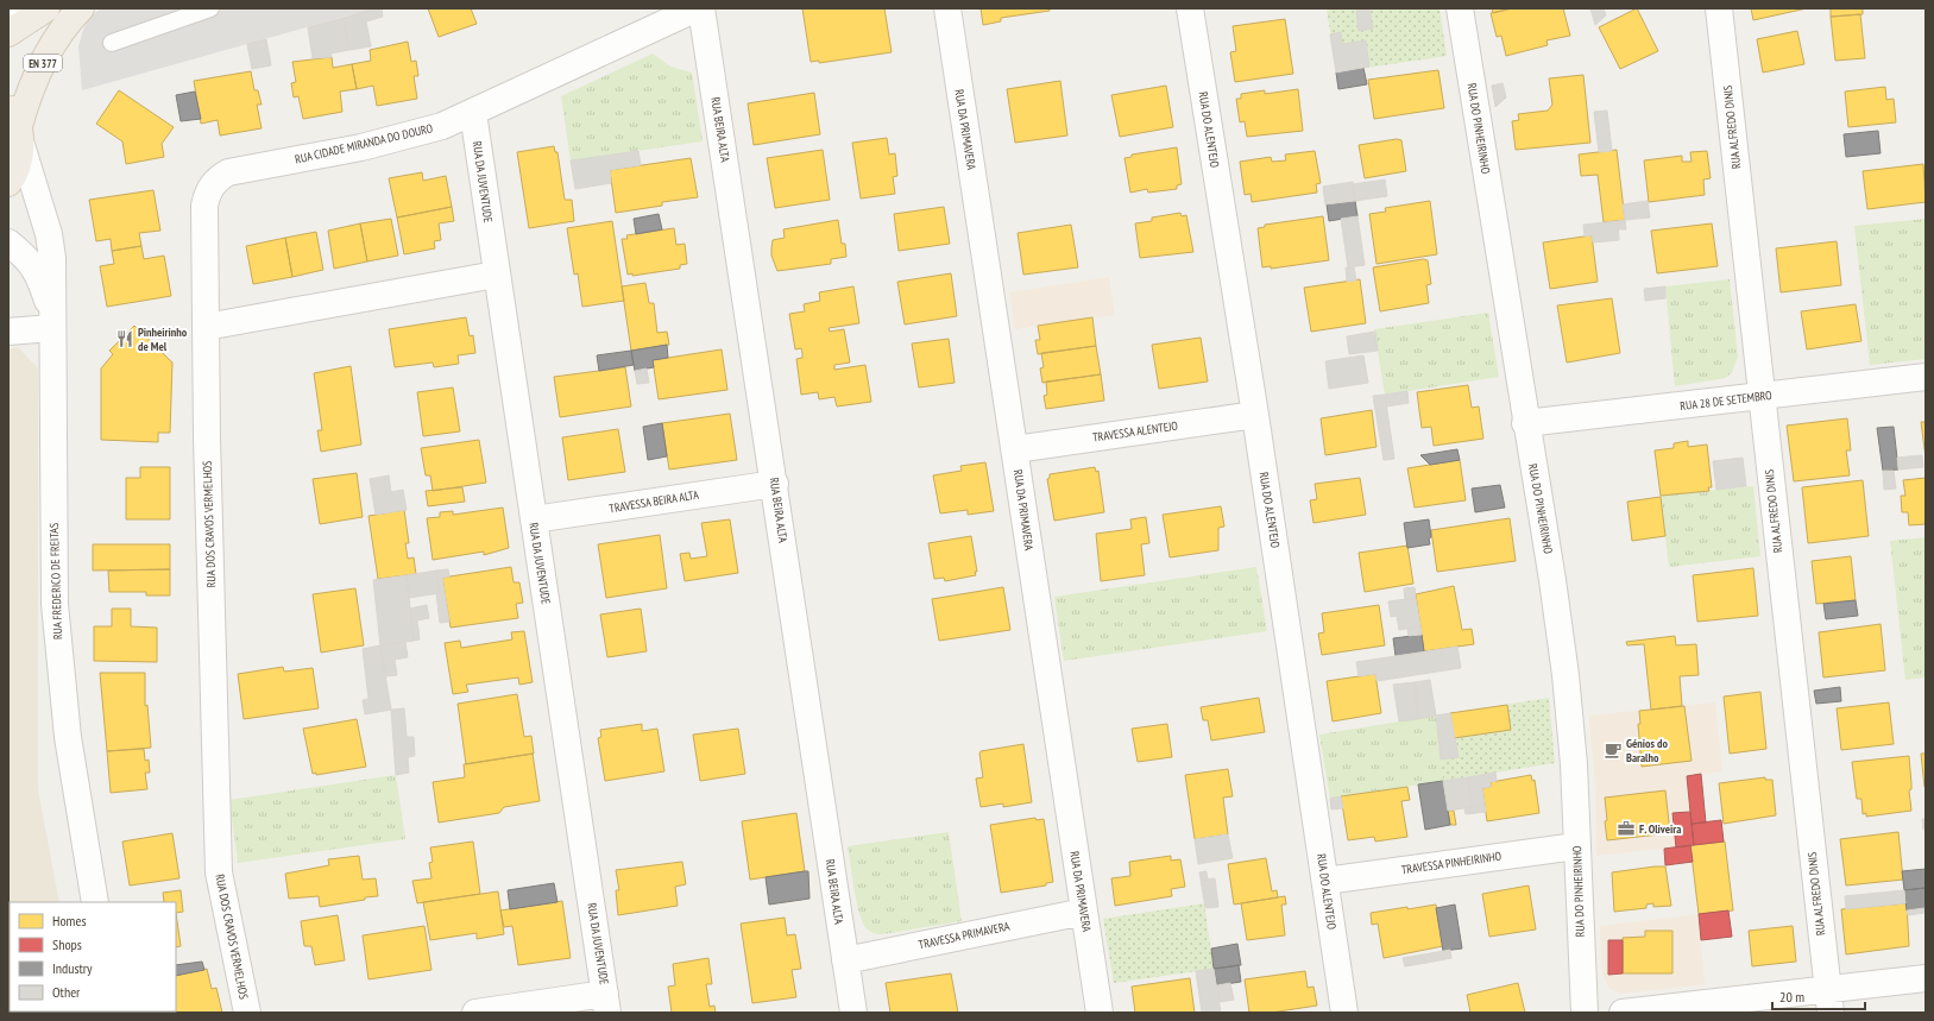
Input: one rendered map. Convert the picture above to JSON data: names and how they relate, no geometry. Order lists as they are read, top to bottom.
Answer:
{
  "streets": {
    "main road": ["EN 377"],
    "street": [
      "RUA ALFREDO DINIS",
      "RUA DO PINHEIRINHO",
      "RUA BEIRA ALTA",
      "RUA DA PRIMAVERA",
      "RUA DO ALENTEJO",
      "RUA CIDADE MIRANDA DO DOURO",
      "RUA DA JUVENTUDE",
      "RUA 28 DE SETEMBRO",
      "TRAVESSA ALENTEJO",
      "TRAVESSA BEIRA ALTA",
      "RUA DOS CRAVOS VERMELHOS",
      "RUA FREDERICO DE FREITAS",
      "TRAVESSA PINHEIRINHO",
      "TRAVESSA PRIMAVERA"
    ]
  },
  "crossings": [
    ["EN 377", "RUA FREDERICO DE FREITAS"],
    ["RUA ALFREDO DINIS", "RUA 28 DE SETEMBRO"],
    ["RUA DO PINHEIRINHO", "RUA 28 DE SETEMBRO"],
    ["RUA DO PINHEIRINHO", "TRAVESSA PINHEIRINHO"],
    ["RUA BEIRA ALTA", "TRAVESSA BEIRA ALTA"],
    ["RUA BEIRA ALTA", "TRAVESSA PRIMAVERA"],
    ["RUA DA PRIMAVERA", "TRAVESSA ALENTEJO"],
    ["RUA DA PRIMAVERA", "TRAVESSA PRIMAVERA"],
    ["RUA DO ALENTEJO", "TRAVESSA ALENTEJO"],
    ["RUA DO ALENTEJO", "TRAVESSA PINHEIRINHO"],
    ["RUA CIDADE MIRANDA DO DOURO", "RUA DA JUVENTUDE"],
    ["RUA CIDADE MIRANDA DO DOURO", "RUA DOS CRAVOS VERMELHOS"],
    ["RUA DA JUVENTUDE", "TRAVESSA BEIRA ALTA"]
  ],
  "places": {
    "restaurant": ["Pinheirinho de Mel"],
    "cafe": ["Génios do Baralho"],
    "office": ["F. Oliveira"]
  },
  "legend": [
    "Homes",
    "Shops",
    "Industry",
    "Other"
  ],
  "scale_bar": "20 m"
}
